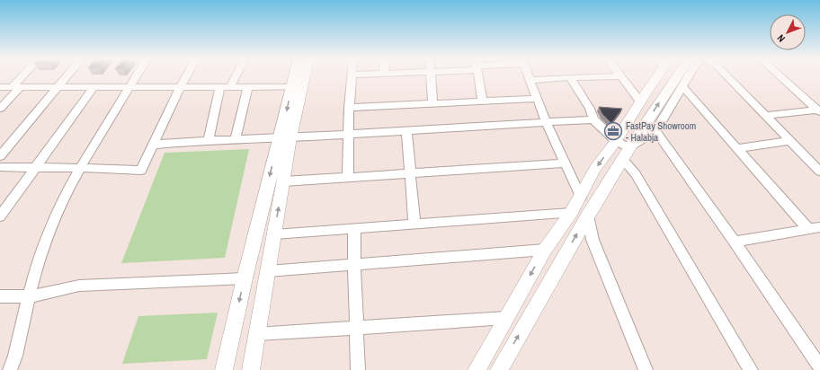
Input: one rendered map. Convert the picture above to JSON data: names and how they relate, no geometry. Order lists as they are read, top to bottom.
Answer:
{
  "places": {
    "office": ["FastPay Showroom - Halabja"]
  },
  "north": "bottom left"
}
